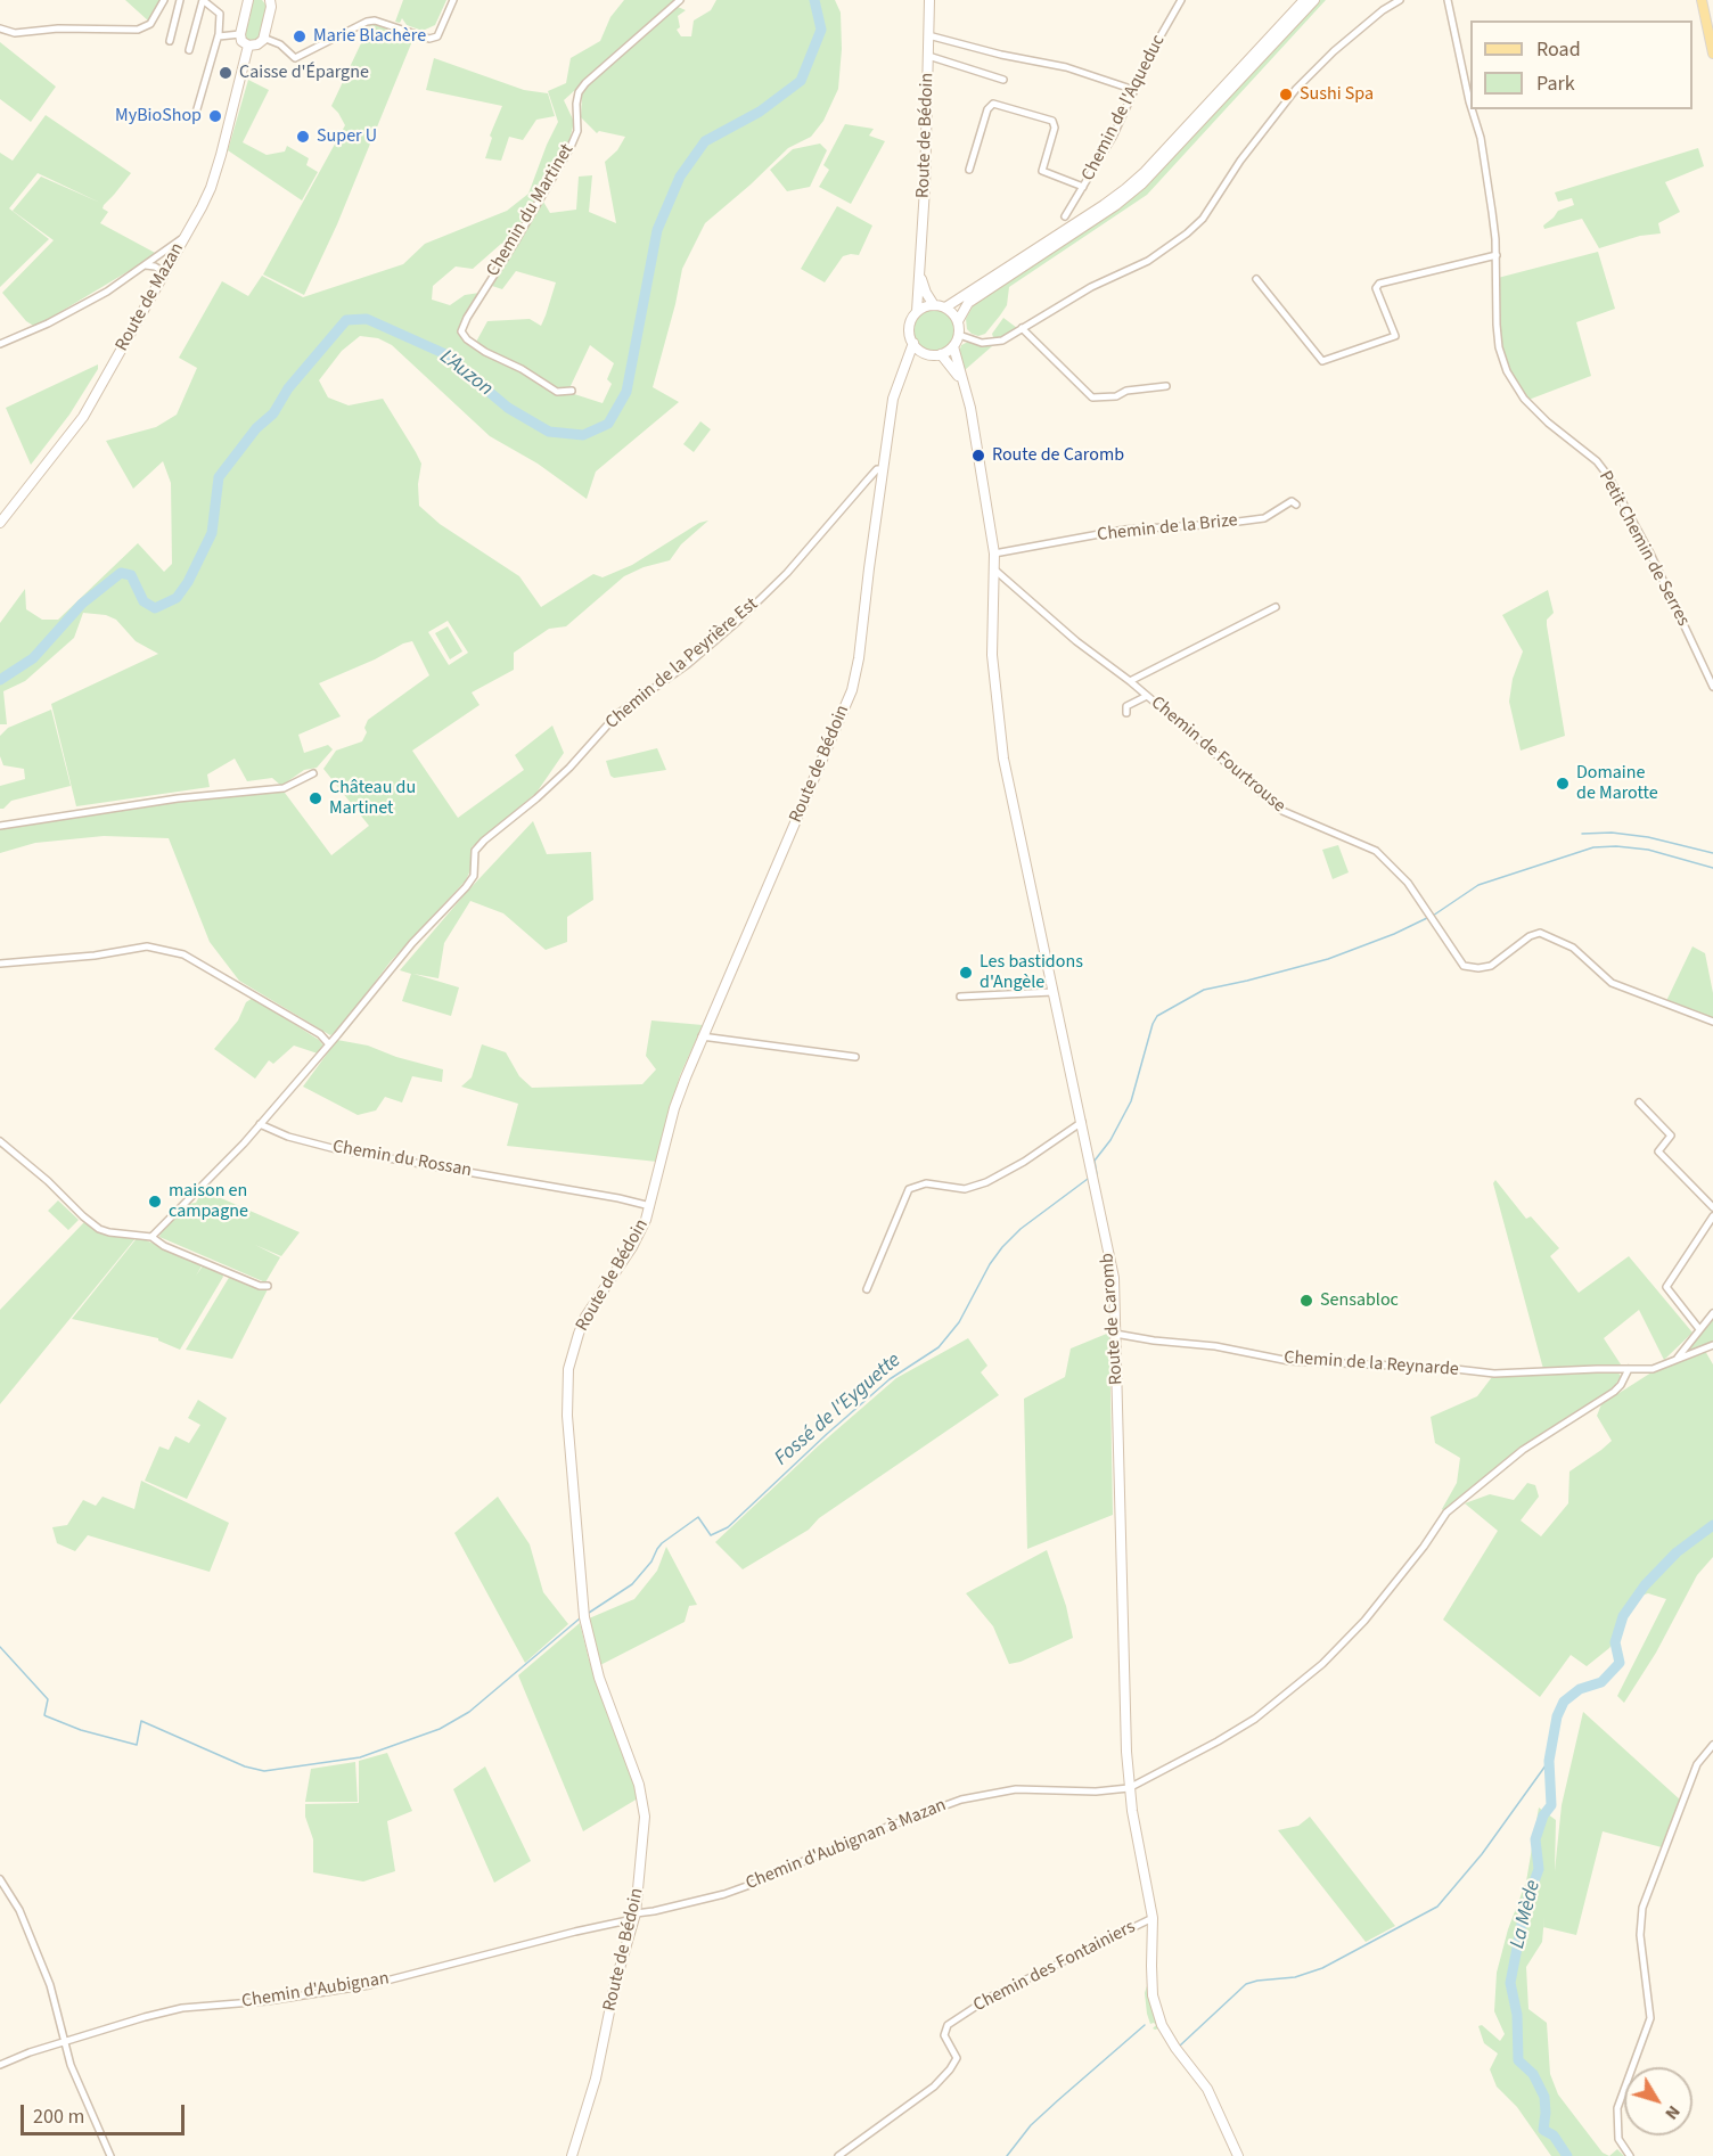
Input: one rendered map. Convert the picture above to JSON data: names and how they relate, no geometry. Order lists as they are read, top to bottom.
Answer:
{
  "streets": {
    "main road": ["Route de Bédoin", "Route de Mazan", "Route de Caromb"],
    "street": [
      "Chemin de l'Aqueduc",
      "Chemin du Martinet",
      "Chemin de la Brize",
      "Petit Chemin de Serres",
      "Chemin de la Peyrière Est",
      "Chemin de Fourtrouse",
      "Chemin du Rossan",
      "Chemin de la Reynarde",
      "Chemin d'Aubignan à Mazan",
      "Chemin des Fontainiers",
      "Chemin d'Aubignan"
    ]
  },
  "crossings": [
    ["Route de Bédoin", "Chemin de la Peyrière Est"],
    ["Route de Bédoin", "Chemin du Rossan"],
    ["Route de Bédoin", "Route de Caromb"],
    ["Route de Bédoin", "Chemin d'Aubignan à Mazan"],
    ["Route de Bédoin", "Chemin d'Aubignan"],
    ["Chemin de la Brize", "Route de Caromb"],
    ["Chemin de Fourtrouse", "Route de Caromb"],
    ["Route de Caromb", "Chemin de la Reynarde"],
    ["Route de Caromb", "Chemin d'Aubignan à Mazan"],
    ["Route de Caromb", "Chemin des Fontainiers"],
    ["Chemin de la Reynarde", "Chemin d'Aubignan à Mazan"],
    ["Chemin d'Aubignan à Mazan", "Chemin d'Aubignan"]
  ],
  "water": ["L'Auzon", "Fossé de l'Eyguette", "La Mède"],
  "places": [
    "Marie Blachère",
    "Caisse d'Épargne",
    "Sushi Spa",
    "MyBioShop",
    "Super U",
    "Route de Caromb",
    "Domaine de Marotte",
    "Château du Martinet",
    "Les bastidons d'Angèle",
    "maison en campagne",
    "Sensabloc"
  ],
  "legend": ["Road", "Park"],
  "scale_bar": "200 m",
  "north": "bottom right"
}
